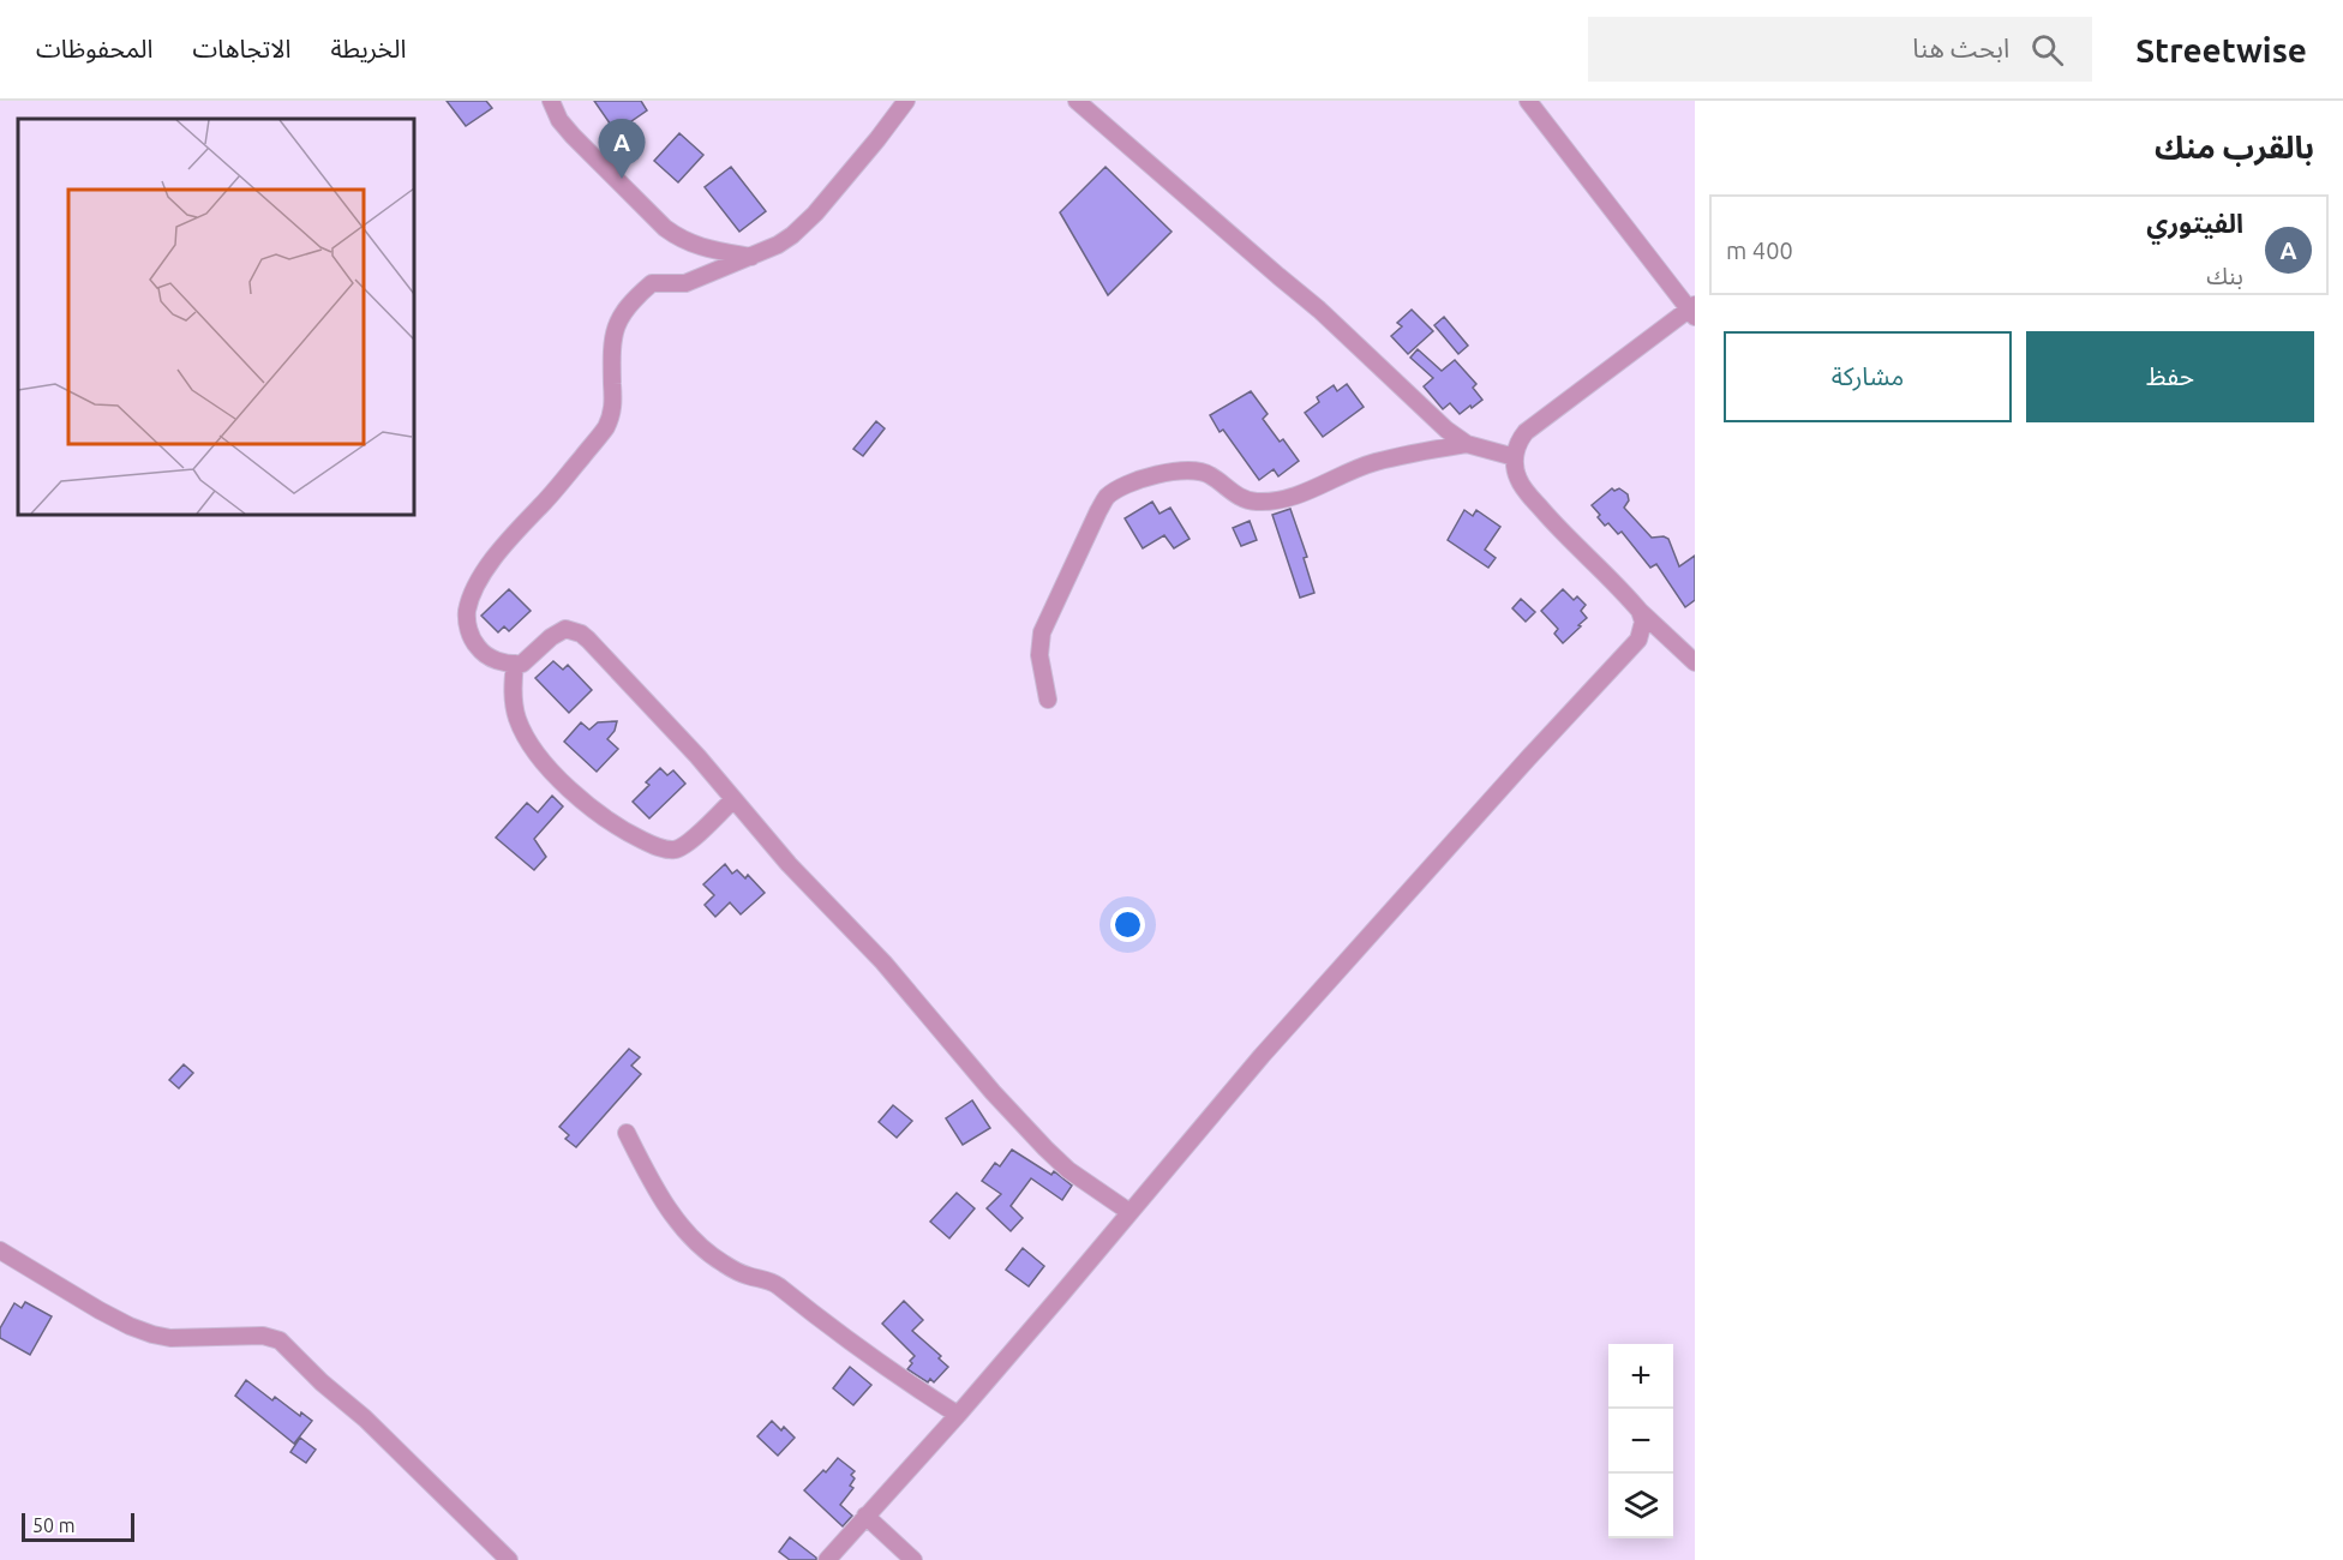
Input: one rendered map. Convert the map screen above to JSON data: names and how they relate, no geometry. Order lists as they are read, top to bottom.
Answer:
{
  "scale_bar": "50 m",
  "page": {
    "header": "Streetwise",
    "search": "ابحث هنا",
    "nav": ["الخريطة", "الاتجاهات", "المحفوظات"],
    "heading": "بالقرب منك",
    "pins": "A",
    "list": [
      {
        "mark": "A",
        "name": "الفيتوري",
        "note": "بنك",
        "value": "400 m"
      }
    ],
    "buttons": ["حفظ", "مشاركة"],
    "map_buttons": ["+", "−"],
    "scale": "50 m"
  }
}
